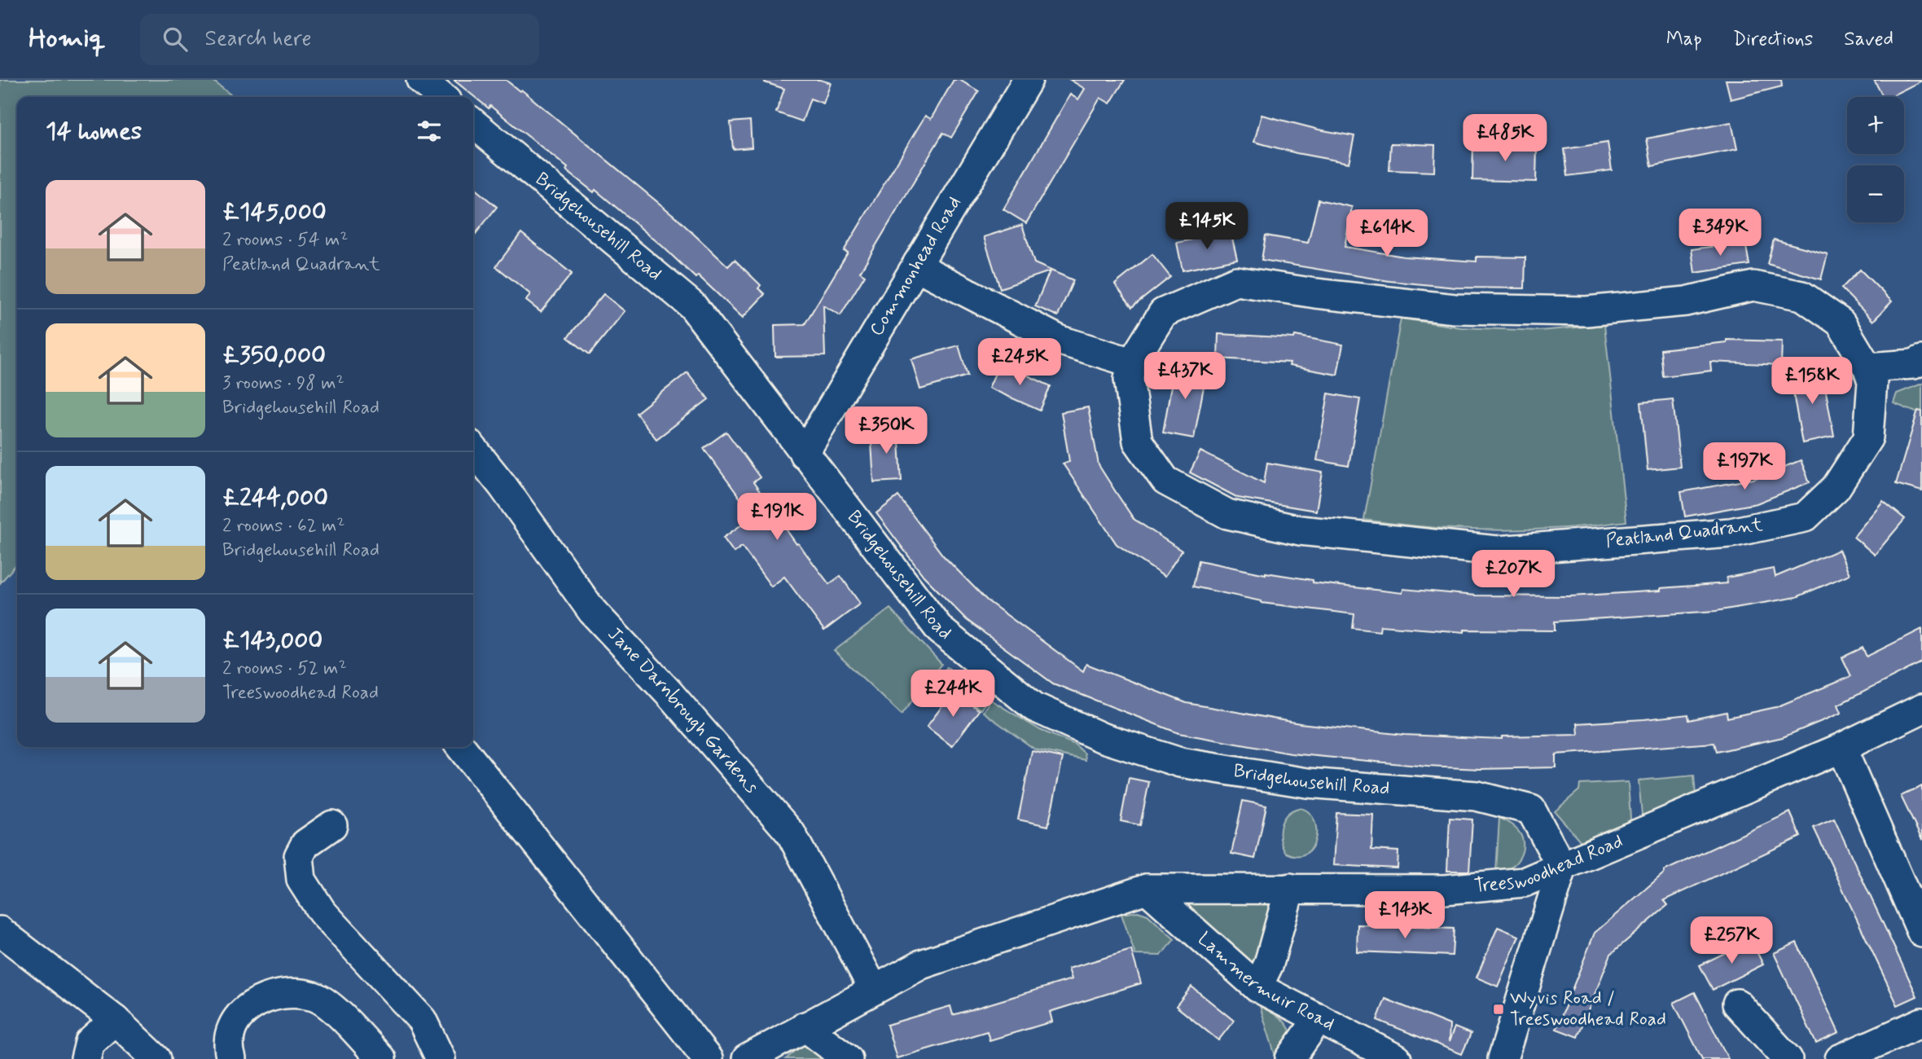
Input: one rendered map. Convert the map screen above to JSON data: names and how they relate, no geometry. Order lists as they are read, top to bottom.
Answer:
{
  "streets": {
    "street": [
      "Bridgehousehill Road",
      "Commonhead Road",
      "Peatland Quadrant",
      "Jane Darnbrough Gardens",
      "Treeswoodhead Road",
      "Lammermuir Road"
    ]
  },
  "crossings": [
    ["Bridgehousehill Road", "Commonhead Road"],
    ["Bridgehousehill Road", "Treeswoodhead Road"],
    ["Jane Darnbrough Gardens", "Treeswoodhead Road"],
    ["Treeswoodhead Road", "Lammermuir Road"]
  ],
  "places": {
    "transit": ["Wyvis Road / Treeswoodhead Road"]
  },
  "page": {
    "header": "Homiq",
    "search": "Search here",
    "nav": ["Map", "Directions", "Saved"],
    "map_buttons": ["+", "−"],
    "heading": "14 homes",
    "price": [
      "£485K",
      "£145K",
      "£349K",
      "£614K",
      "£245K",
      "£437K",
      "£158K",
      "£350K",
      "£197K",
      "£191K",
      "£207K",
      "£244K",
      "£143K",
      "£257K"
    ],
    "list": [
      {
        "name": "£145,000",
        "note": "2 rooms · 54 m² · Peatland Quadrant"
      },
      {
        "name": "£350,000",
        "note": "3 rooms · 98 m² · Bridgehousehill Road"
      },
      {
        "name": "£244,000",
        "note": "2 rooms · 62 m² · Bridgehousehill Road"
      },
      {
        "name": "£143,000",
        "note": "2 rooms · 52 m² · Treeswoodhead Road"
      }
    ]
  }
}
